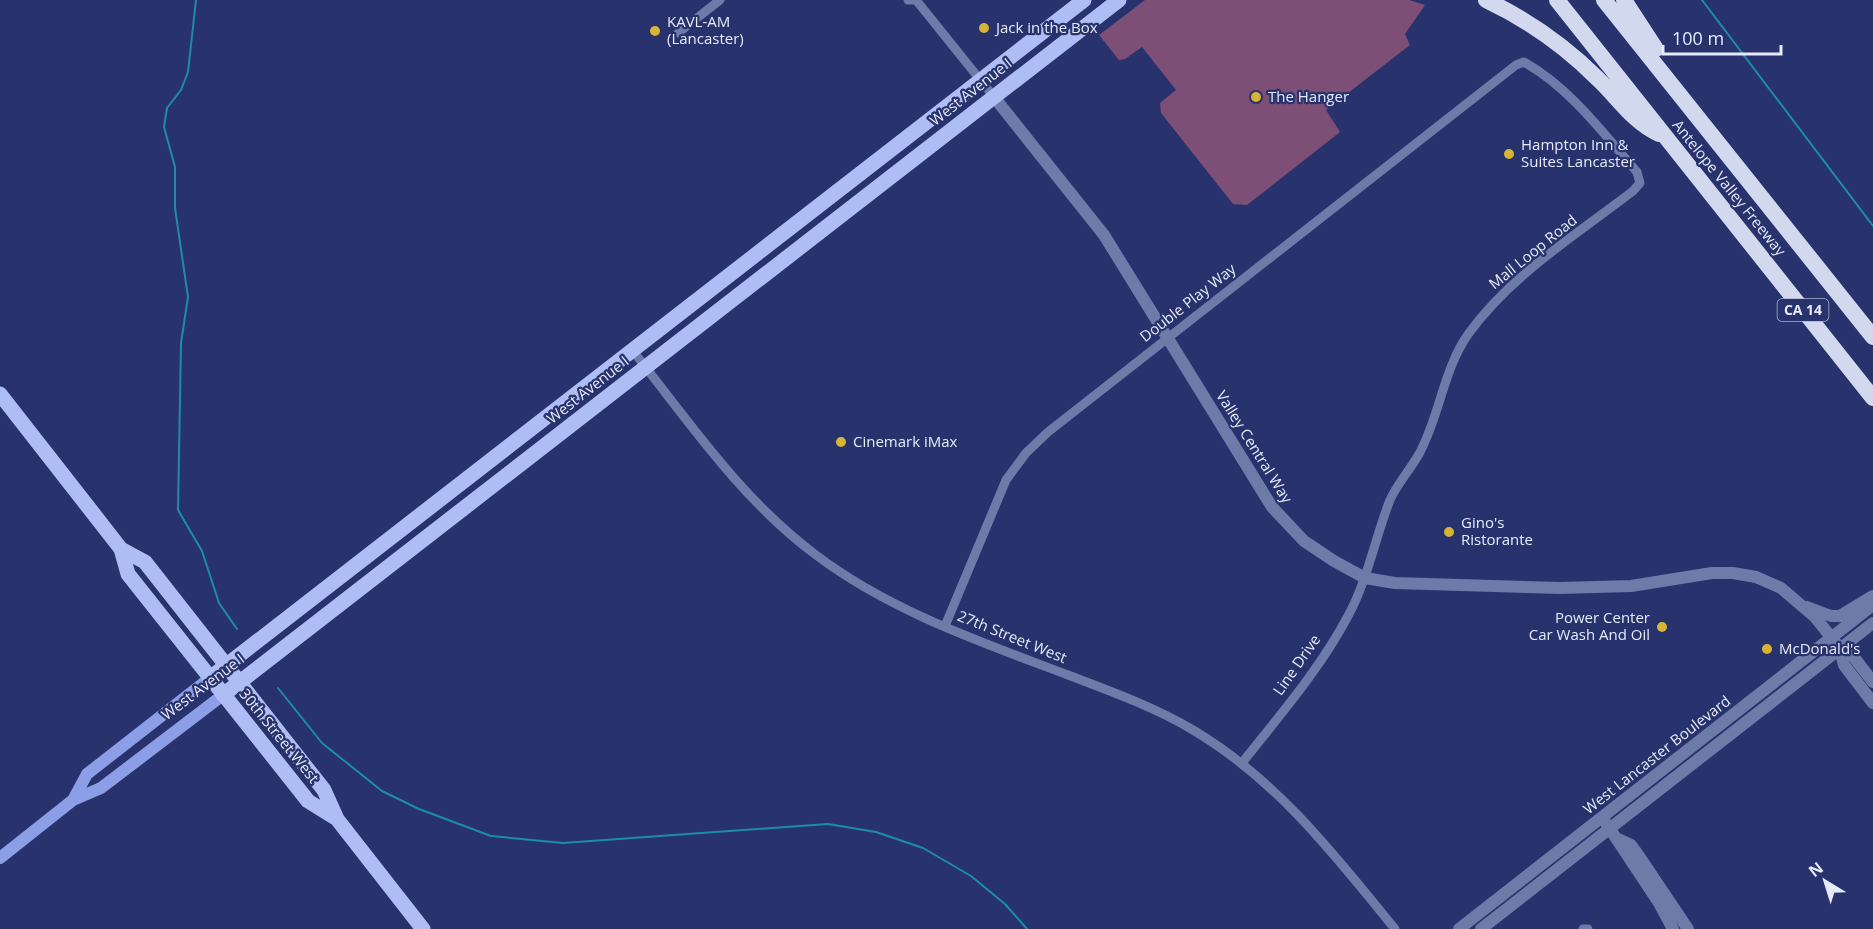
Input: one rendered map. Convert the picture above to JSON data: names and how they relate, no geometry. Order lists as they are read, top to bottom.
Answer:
{
  "streets": {
    "highway": ["Antelope Valley Freeway", "CA 14"],
    "main road": ["West Avenue I", "30th Street West"],
    "street": [
      "Mall Loop Road",
      "Double Play Way",
      "Valley Central Way",
      "27th Street West",
      "Line Drive",
      "West Lancaster Boulevard"
    ]
  },
  "crossings": [
    ["West Avenue I", "Valley Central Way"],
    ["West Avenue I", "27th Street West"],
    ["West Avenue I", "30th Street West"],
    ["Mall Loop Road", "Double Play Way"],
    ["Mall Loop Road", "Valley Central Way"],
    ["Mall Loop Road", "Line Drive"],
    ["Double Play Way", "Valley Central Way"],
    ["Double Play Way", "27th Street West"],
    ["Valley Central Way", "Line Drive"],
    ["Valley Central Way", "West Lancaster Boulevard"],
    ["27th Street West", "Line Drive"]
  ],
  "places": [
    "Jack in the Box",
    "KAVL-AM (Lancaster)",
    "The Hanger",
    "Hampton Inn & Suites Lancaster",
    "Cinemark iMax",
    "Gino's Ristorante",
    "Power Center Car Wash And Oil",
    "McDonald's"
  ],
  "scale_bar": "100 m",
  "north": "top left"
}
